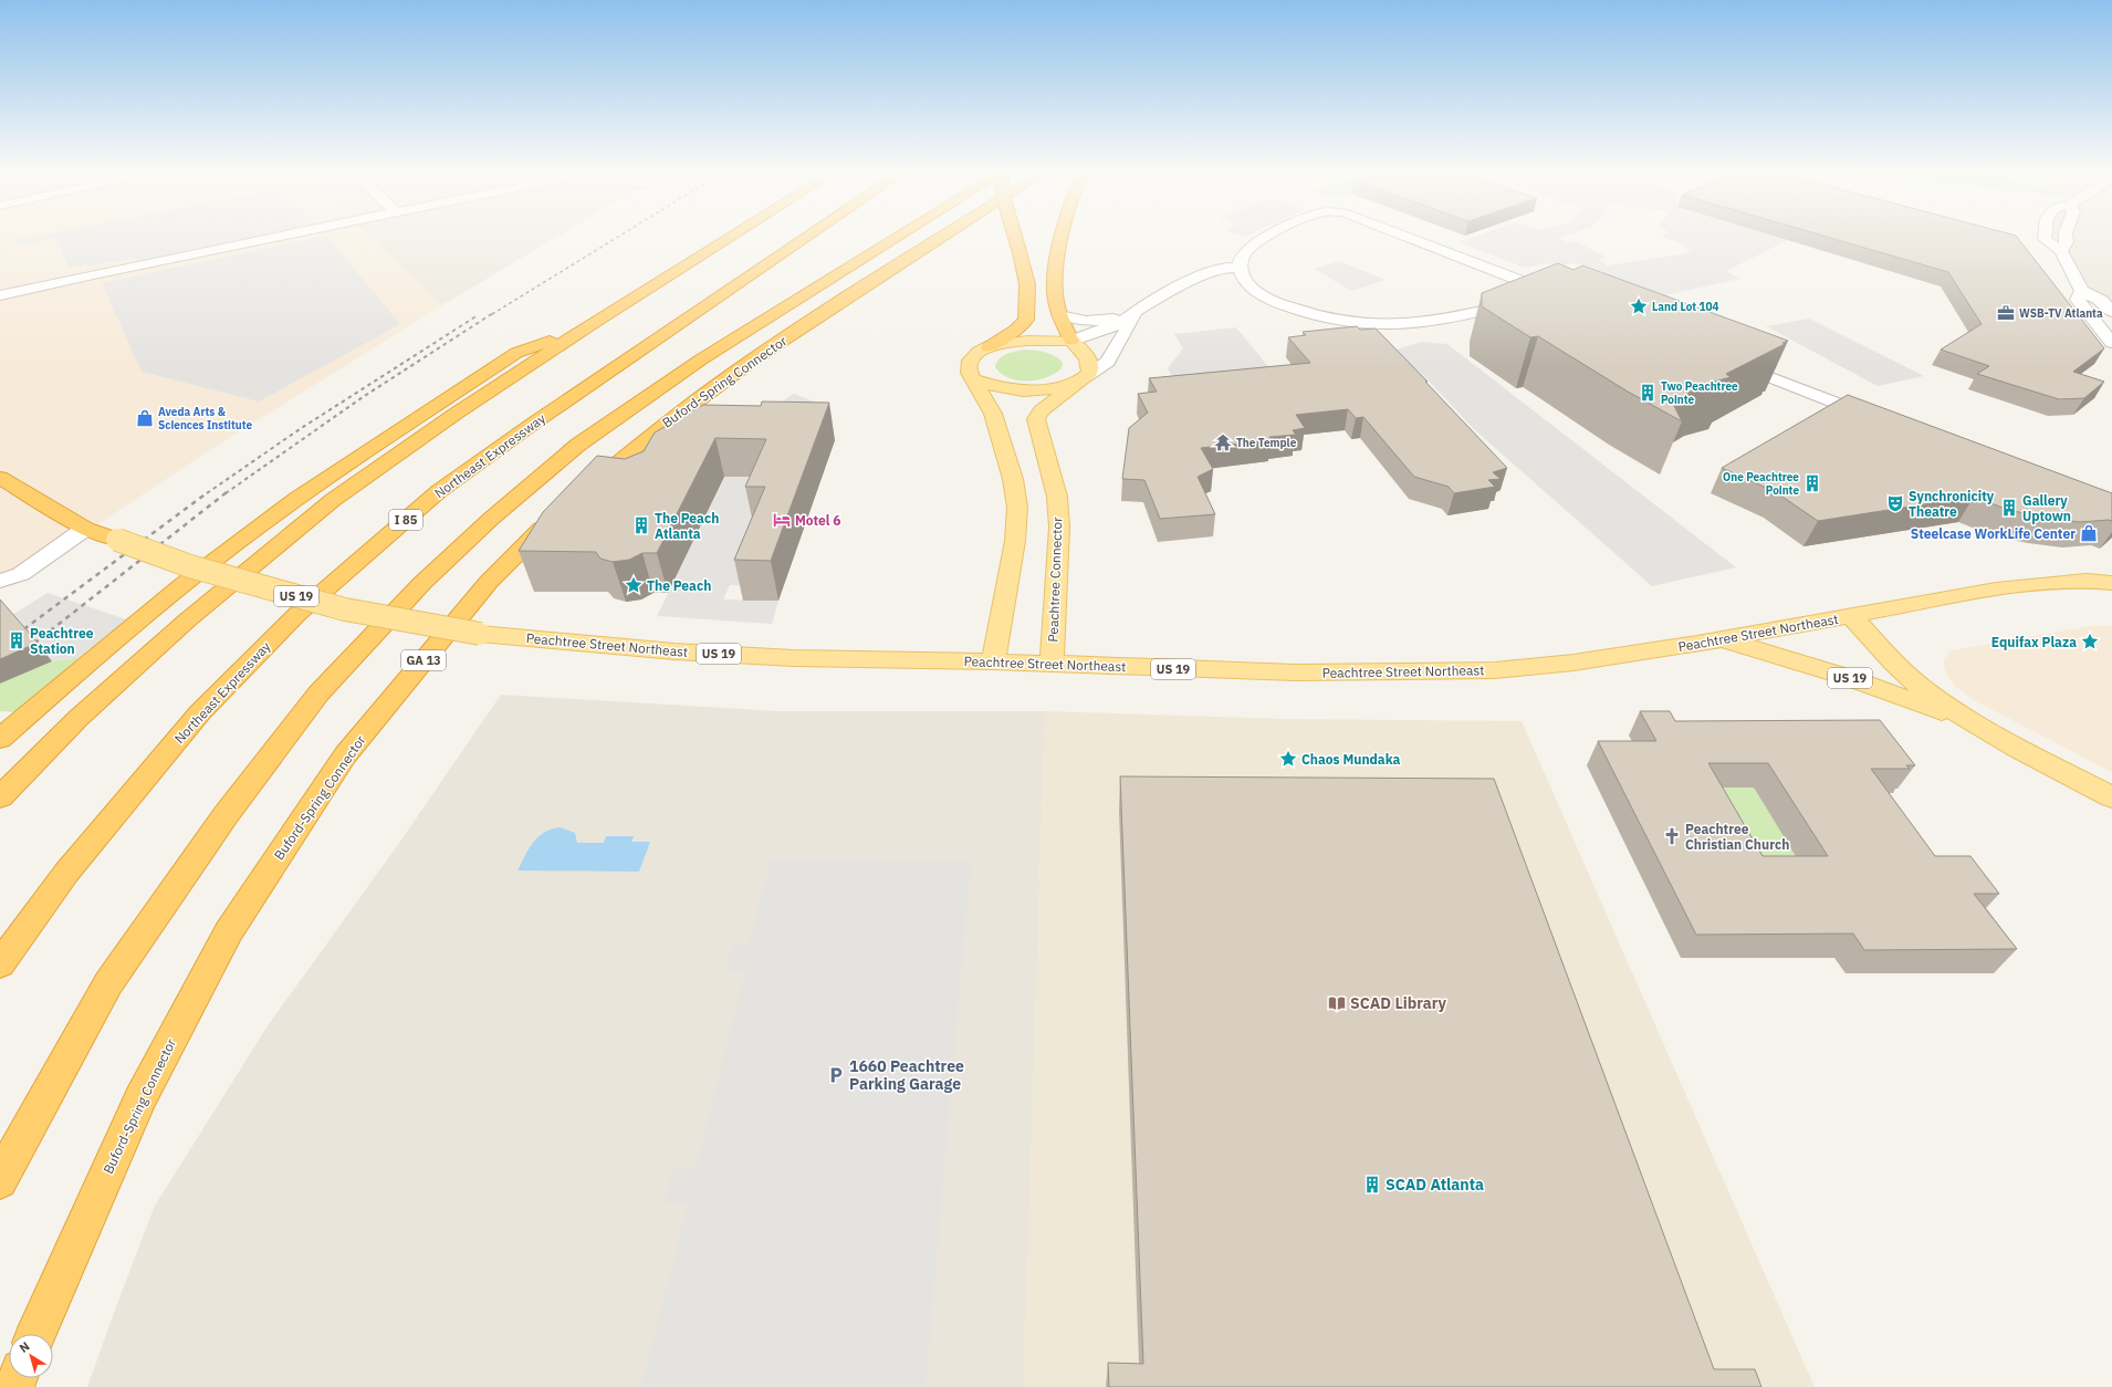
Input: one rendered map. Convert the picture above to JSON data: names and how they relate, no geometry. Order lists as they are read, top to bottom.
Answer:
{
  "streets": {
    "highway": [
      "Buford-Spring Connector",
      "Northeast Expressway",
      "I 85",
      "US 19",
      "Peachtree Street Northeast",
      "GA 13"
    ],
    "main road": ["Peachtree Connector"]
  },
  "crossings": [
    ["Peachtree Connector", "Peachtree Street Northeast"],
    ["US 19", "Peachtree Street Northeast"]
  ],
  "places": {
    "place": [
      "Land Lot 104",
      "The Peach",
      "Equifax Plaza",
      "Chaos Mundaka"
    ],
    "office": ["WSB-TV Atlanta"],
    "building": [
      "Two Peachtree Pointe",
      "One Peachtree Pointe",
      "Gallery Uptown",
      "The Peach Atlanta",
      "Peachtree Station",
      "SCAD Atlanta"
    ],
    "shop": ["Aveda Arts & Sciences Institute", "Steelcase WorkLife Center"],
    "temple": ["The Temple"],
    "theatre": ["Synchronicity Theatre"],
    "hotel": ["Motel 6"],
    "church": ["Peachtree Christian Church"],
    "library": ["SCAD Library"],
    "parking": ["1660 Peachtree Parking Garage"]
  },
  "north": "top left"
}
